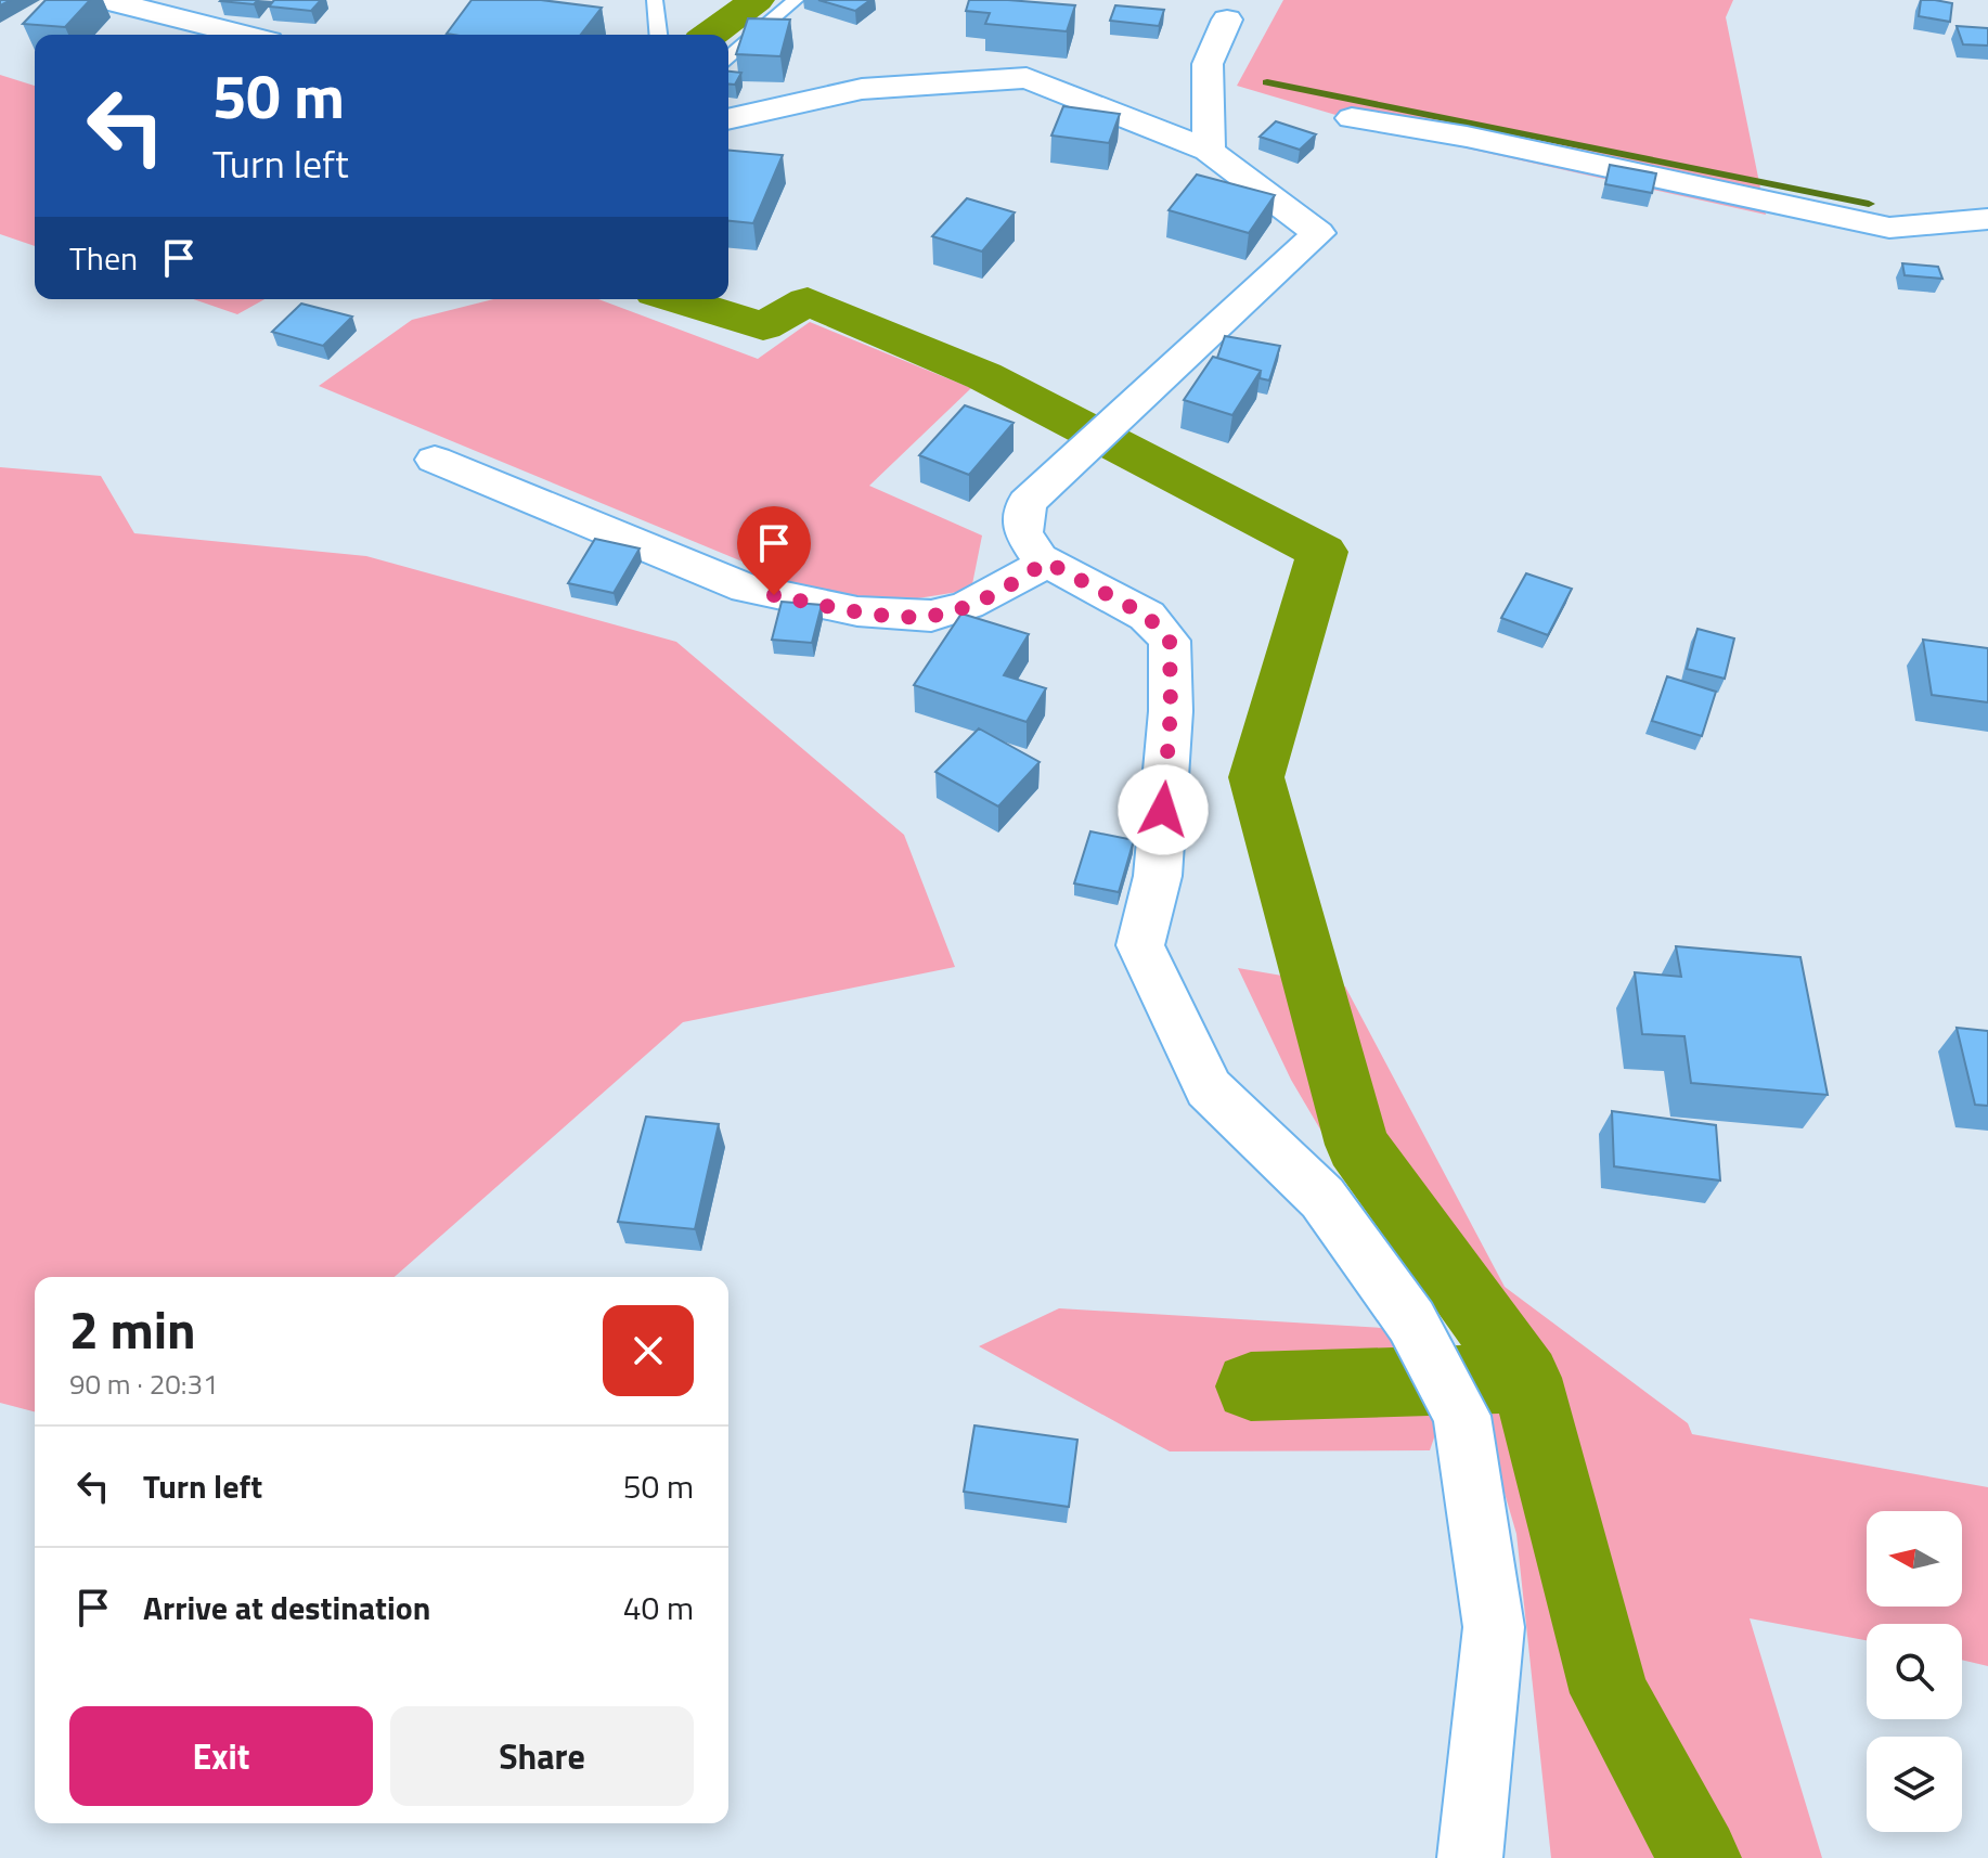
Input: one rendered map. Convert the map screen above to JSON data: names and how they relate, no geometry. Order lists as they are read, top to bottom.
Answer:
{
  "north": "left",
  "page": {
    "turn": ["50 m", "Turn left"],
    "then": "Then",
    "heading": ["2 min", "90 m · 20:31"],
    "list": [
      {
        "name": "Turn left",
        "value": "50 m"
      },
      {
        "name": "Arrive at destination",
        "value": "40 m"
      }
    ],
    "buttons": ["Exit", "Share"]
  }
}
